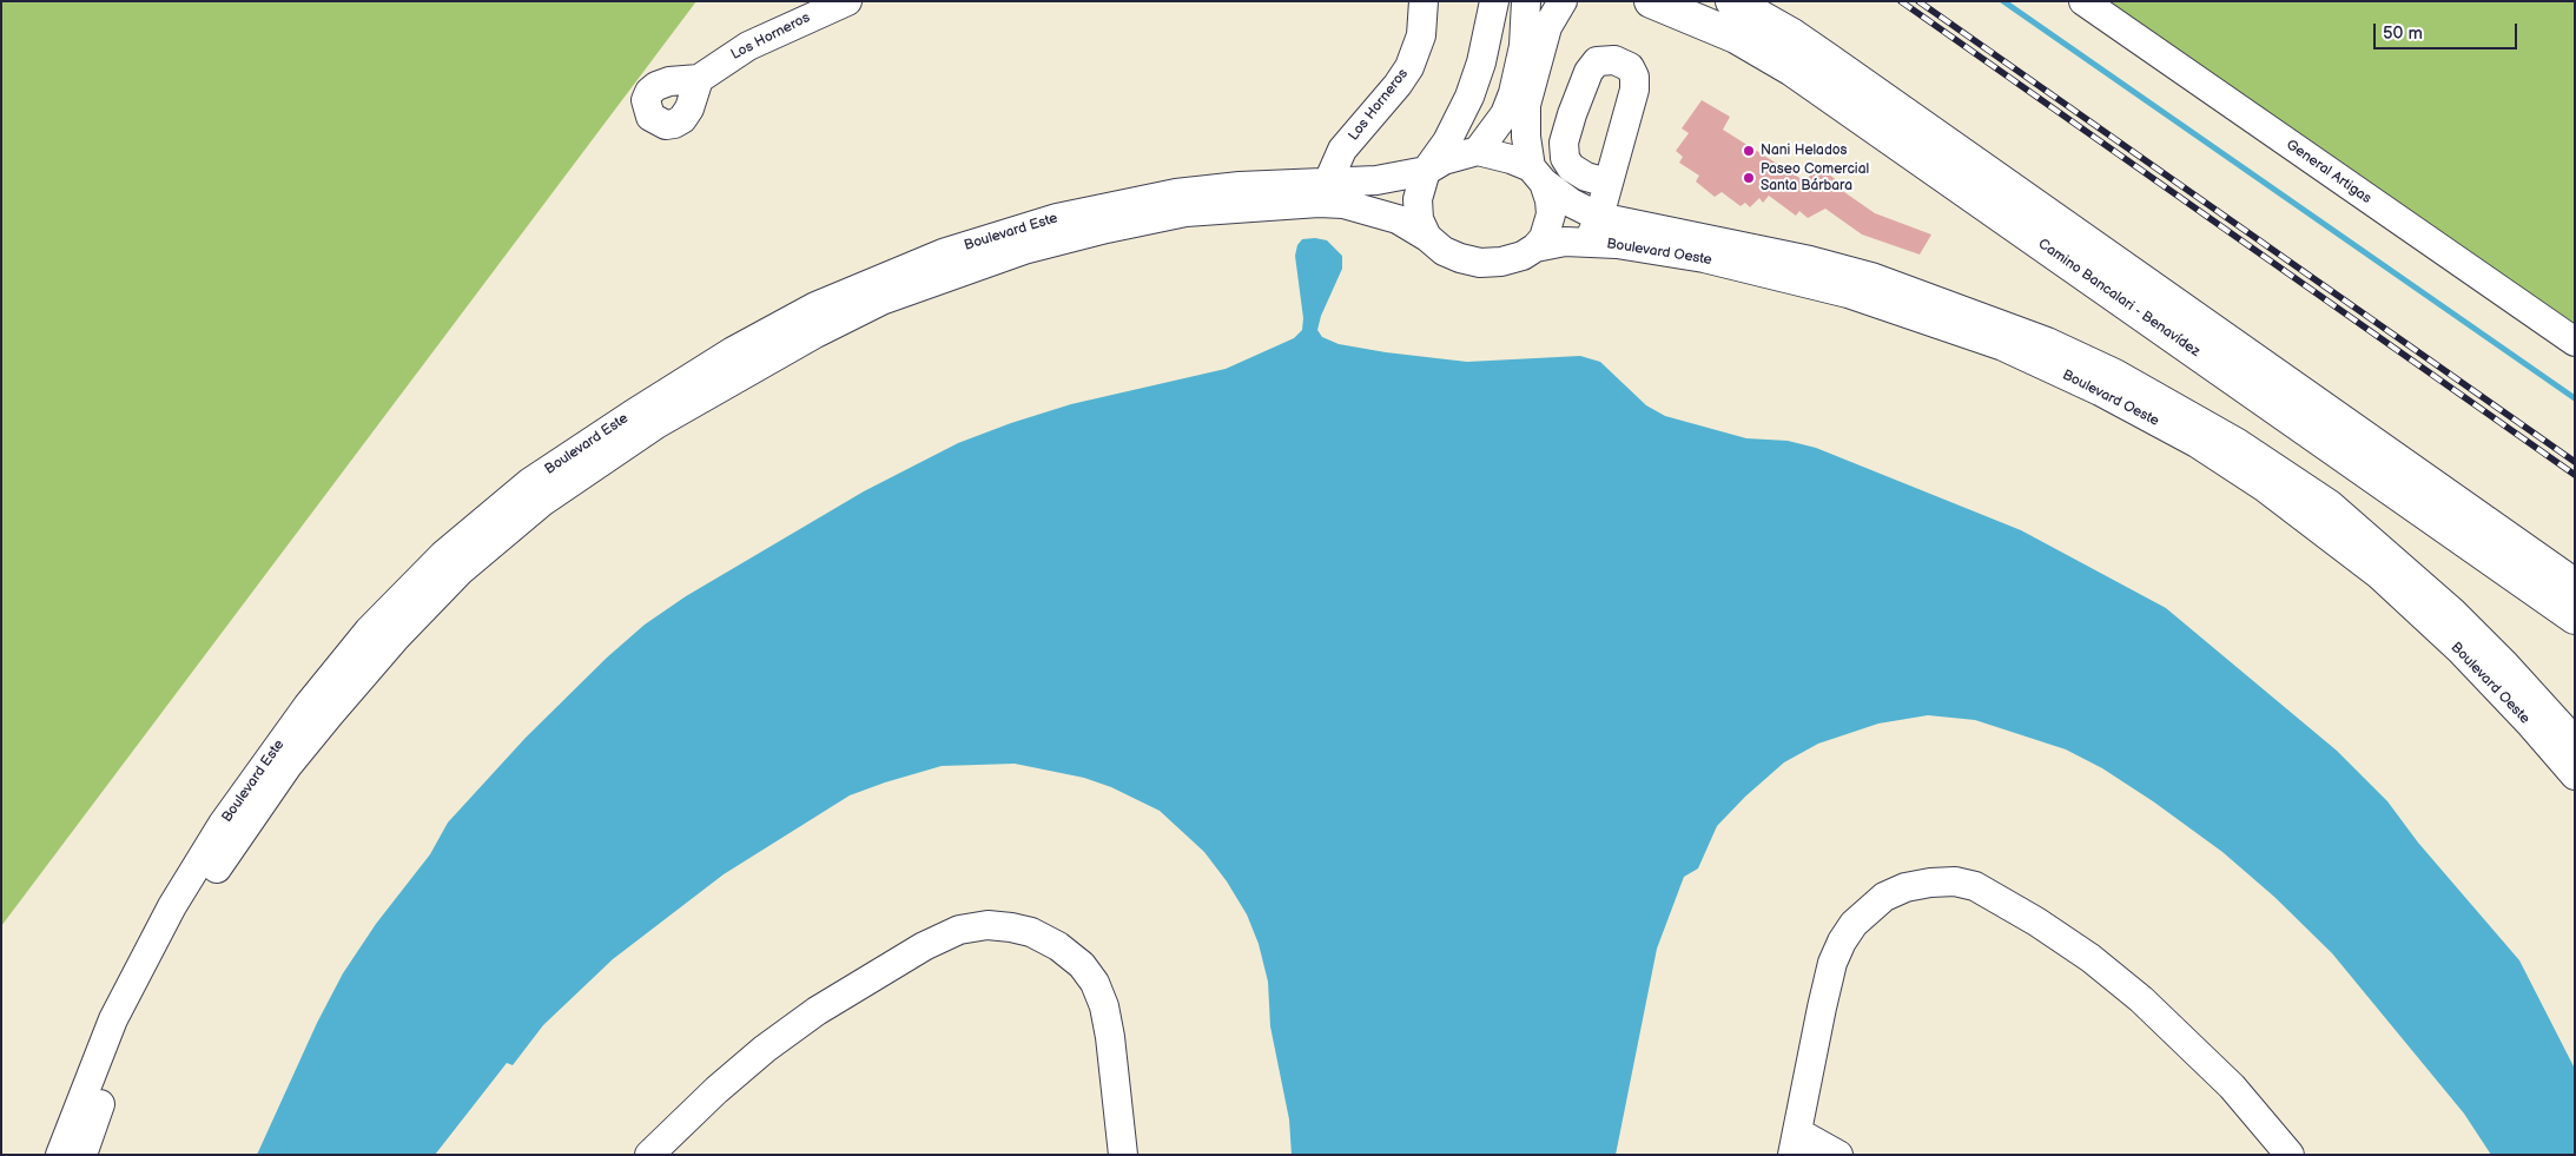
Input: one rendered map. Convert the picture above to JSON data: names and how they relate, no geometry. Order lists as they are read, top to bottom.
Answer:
{
  "streets": {
    "main road": ["Camino Bancalari - Benavídez"],
    "street": [
      "Los Horneros",
      "General Artigas",
      "Boulevard Este",
      "Boulevard Oeste"
    ]
  },
  "crossings": [
    ["Los Horneros", "Boulevard Este"],
    ["Boulevard Este", "Boulevard Oeste"]
  ],
  "places": ["Nani Helados", "Paseo Comercial Santa Bárbara"],
  "scale_bar": "50 m"
}
